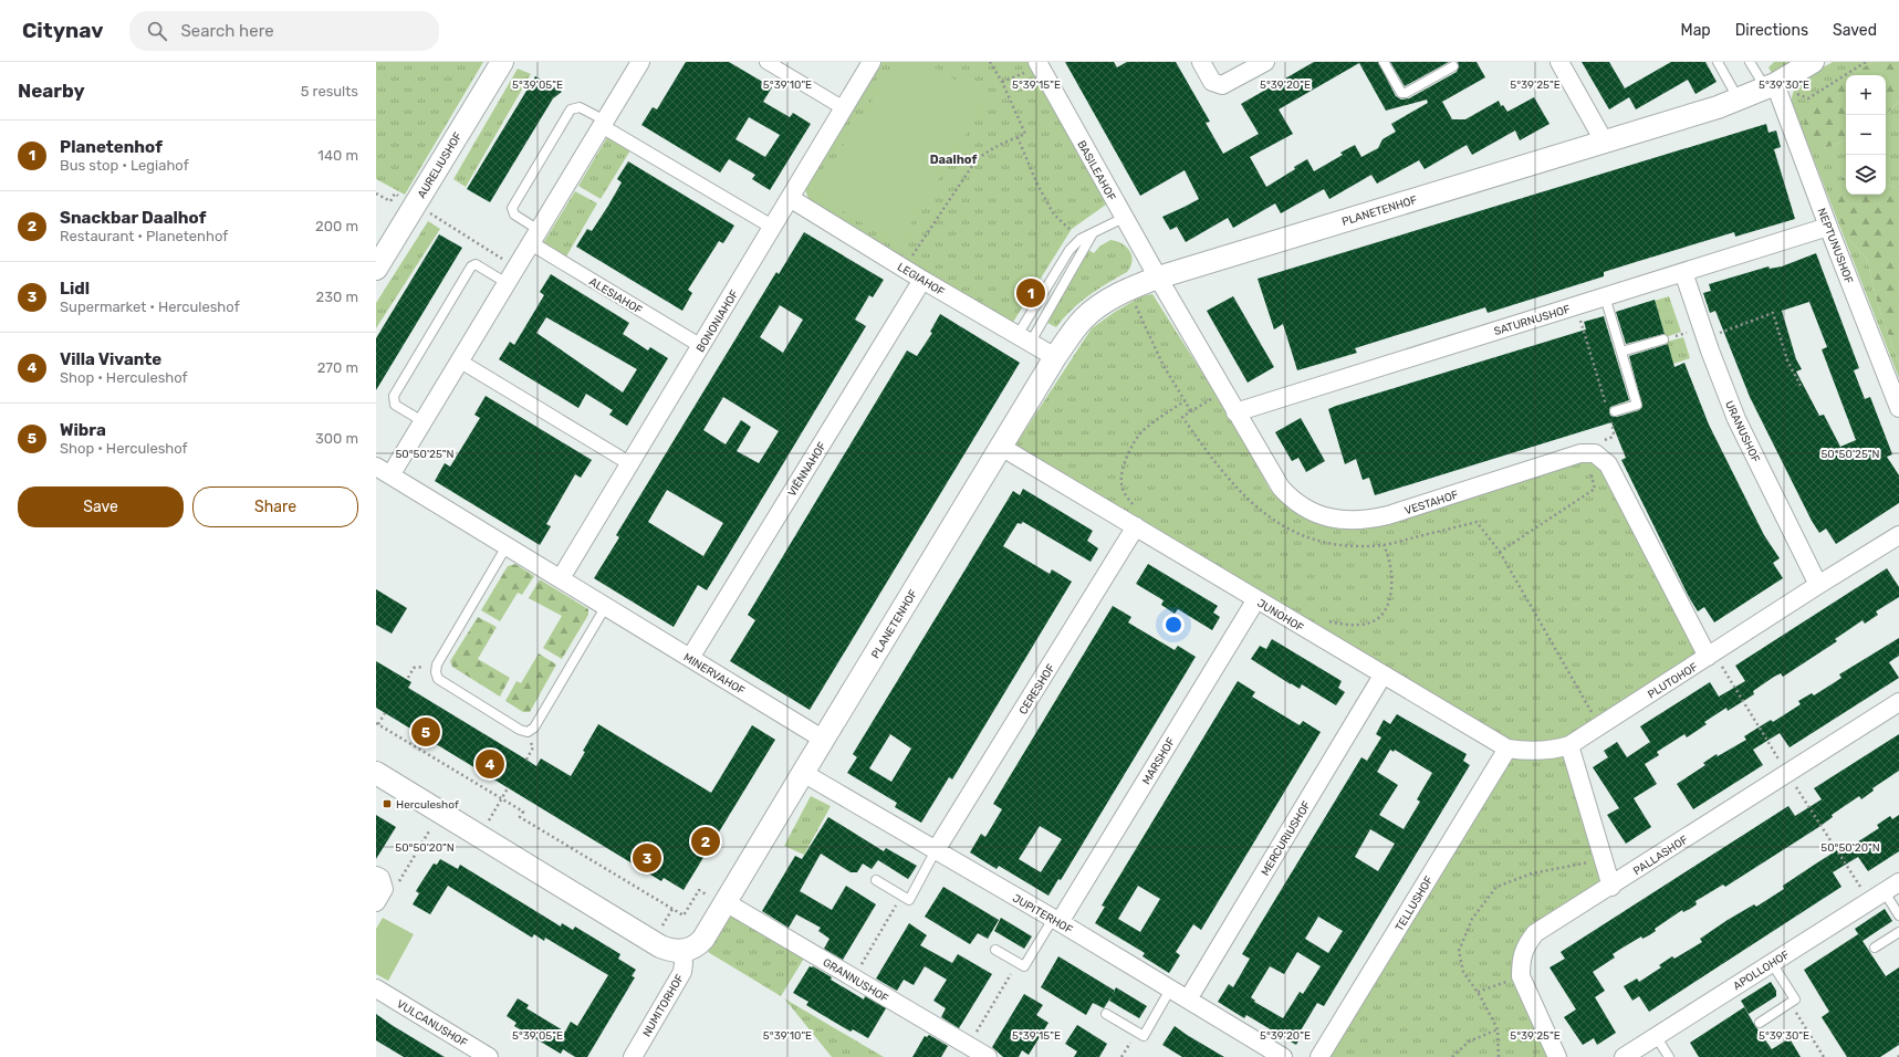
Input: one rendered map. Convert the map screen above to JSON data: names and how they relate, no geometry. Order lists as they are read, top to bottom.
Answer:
{
  "streets": {
    "street": [
      "AURELIUSHOF",
      "BASILEAHOF",
      "PLANETENHOF",
      "NEPTUNUSHOF",
      "LEGIAHOF",
      "ALESIAHOF",
      "SATURNUSHOF",
      "BONONIAHOF",
      "URANUSHOF",
      "VIËNNAHOF",
      "VESTAHOF",
      "JUNOHOF",
      "MINERVAHOF",
      "PLUTOHOF",
      "CERESHOF",
      "MARSHOF",
      "MERCURIUSHOF",
      "PALLASHOF",
      "TELLUSHOF",
      "JUPITERHOF",
      "APOLLOHOF",
      "GRANNUSHOF",
      "NUMITORHOF",
      "VULCANUSHOF"
    ]
  },
  "crossings": [
    ["BASILEAHOF", "PLANETENHOF"],
    ["BASILEAHOF", "VESTAHOF"],
    ["PLANETENHOF", "NEPTUNUSHOF"],
    ["PLANETENHOF", "LEGIAHOF"],
    ["PLANETENHOF", "VESTAHOF"],
    ["PLANETENHOF", "JUNOHOF"],
    ["PLANETENHOF", "MINERVAHOF"],
    ["PLANETENHOF", "JUPITERHOF"],
    ["PLANETENHOF", "GRANNUSHOF"],
    ["PLANETENHOF", "NUMITORHOF"],
    ["NEPTUNUSHOF", "SATURNUSHOF"],
    ["LEGIAHOF", "BONONIAHOF"],
    ["LEGIAHOF", "VIËNNAHOF"],
    ["ALESIAHOF", "BONONIAHOF"],
    ["SATURNUSHOF", "URANUSHOF"],
    ["SATURNUSHOF", "VESTAHOF"],
    ["BONONIAHOF", "MINERVAHOF"],
    ["URANUSHOF", "PLUTOHOF"],
    ["VIËNNAHOF", "MINERVAHOF"],
    ["JUNOHOF", "PLUTOHOF"],
    ["JUNOHOF", "CERESHOF"],
    ["JUNOHOF", "MARSHOF"],
    ["JUNOHOF", "MERCURIUSHOF"],
    ["JUNOHOF", "TELLUSHOF"],
    ["CERESHOF", "JUPITERHOF"],
    ["MARSHOF", "JUPITERHOF"],
    ["MERCURIUSHOF", "JUPITERHOF"]
  ],
  "districts": ["Daalhof"],
  "places": {
    "transit": ["Herculeshof"]
  },
  "page": {
    "header": "Citynav",
    "search": "Search here",
    "nav": ["Map", "Directions", "Saved"],
    "heading": ["Nearby", "5 results"],
    "map_buttons": ["+", "−"],
    "list": [
      {
        "mark": "1",
        "name": "Planetenhof",
        "note": "Bus stop · Legiahof",
        "value": "140 m"
      },
      {
        "mark": "2",
        "name": "Snackbar Daalhof",
        "note": "Restaurant · Planetenhof",
        "value": "200 m"
      },
      {
        "mark": "3",
        "name": "Lidl",
        "note": "Supermarket · Herculeshof",
        "value": "230 m"
      },
      {
        "mark": "4",
        "name": "Villa Vivante",
        "note": "Shop · Herculeshof",
        "value": "270 m"
      },
      {
        "mark": "5",
        "name": "Wibra",
        "note": "Shop · Herculeshof",
        "value": "300 m"
      }
    ],
    "pins": [
      "1",
      "5",
      "4",
      "2",
      "3"
    ],
    "buttons": ["Save", "Share"]
  },
  "coordinates": [
    "5°39'05\"E",
    "5°39'10\"E",
    "5°39'15\"E",
    "5°39'20\"E",
    "5°39'25\"E",
    "5°39'30\"E",
    "50°50'25\"N",
    "50°50'20\"N"
  ]
}
